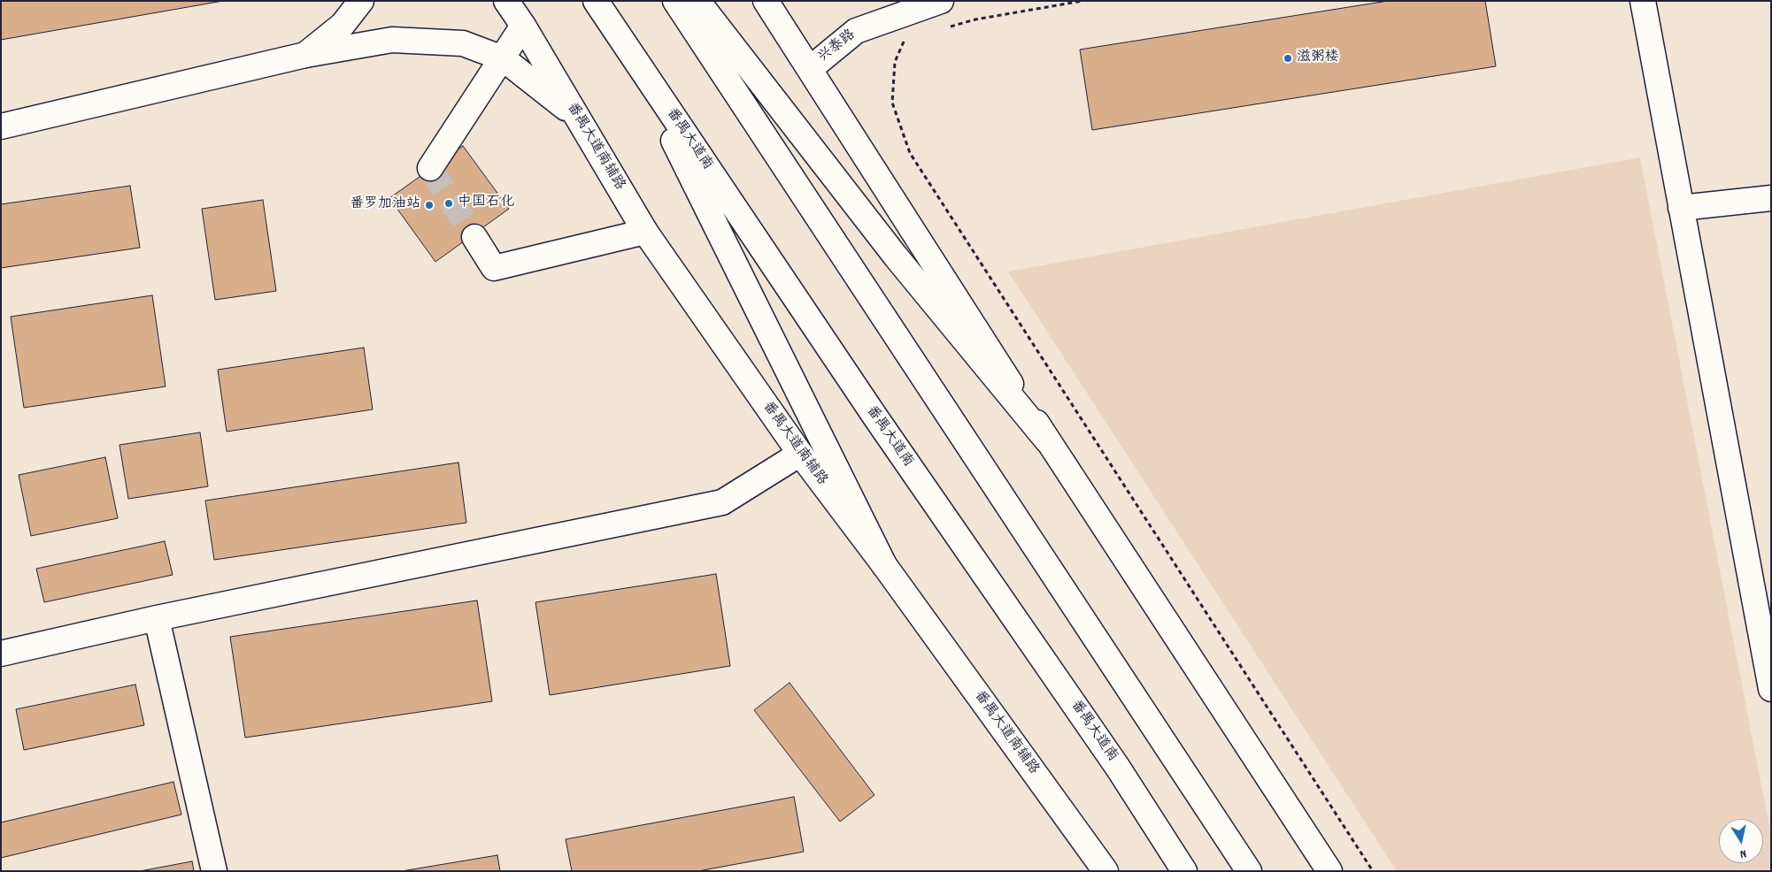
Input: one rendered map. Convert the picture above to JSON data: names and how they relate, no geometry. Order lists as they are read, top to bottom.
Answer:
{
  "streets": {
    "main road": ["兴泰路", "番禺大道南", "番禺大道南辅路"]
  },
  "places": ["滋粥楼", "中国石化", "番罗加油站"],
  "north": "bottom"
}
